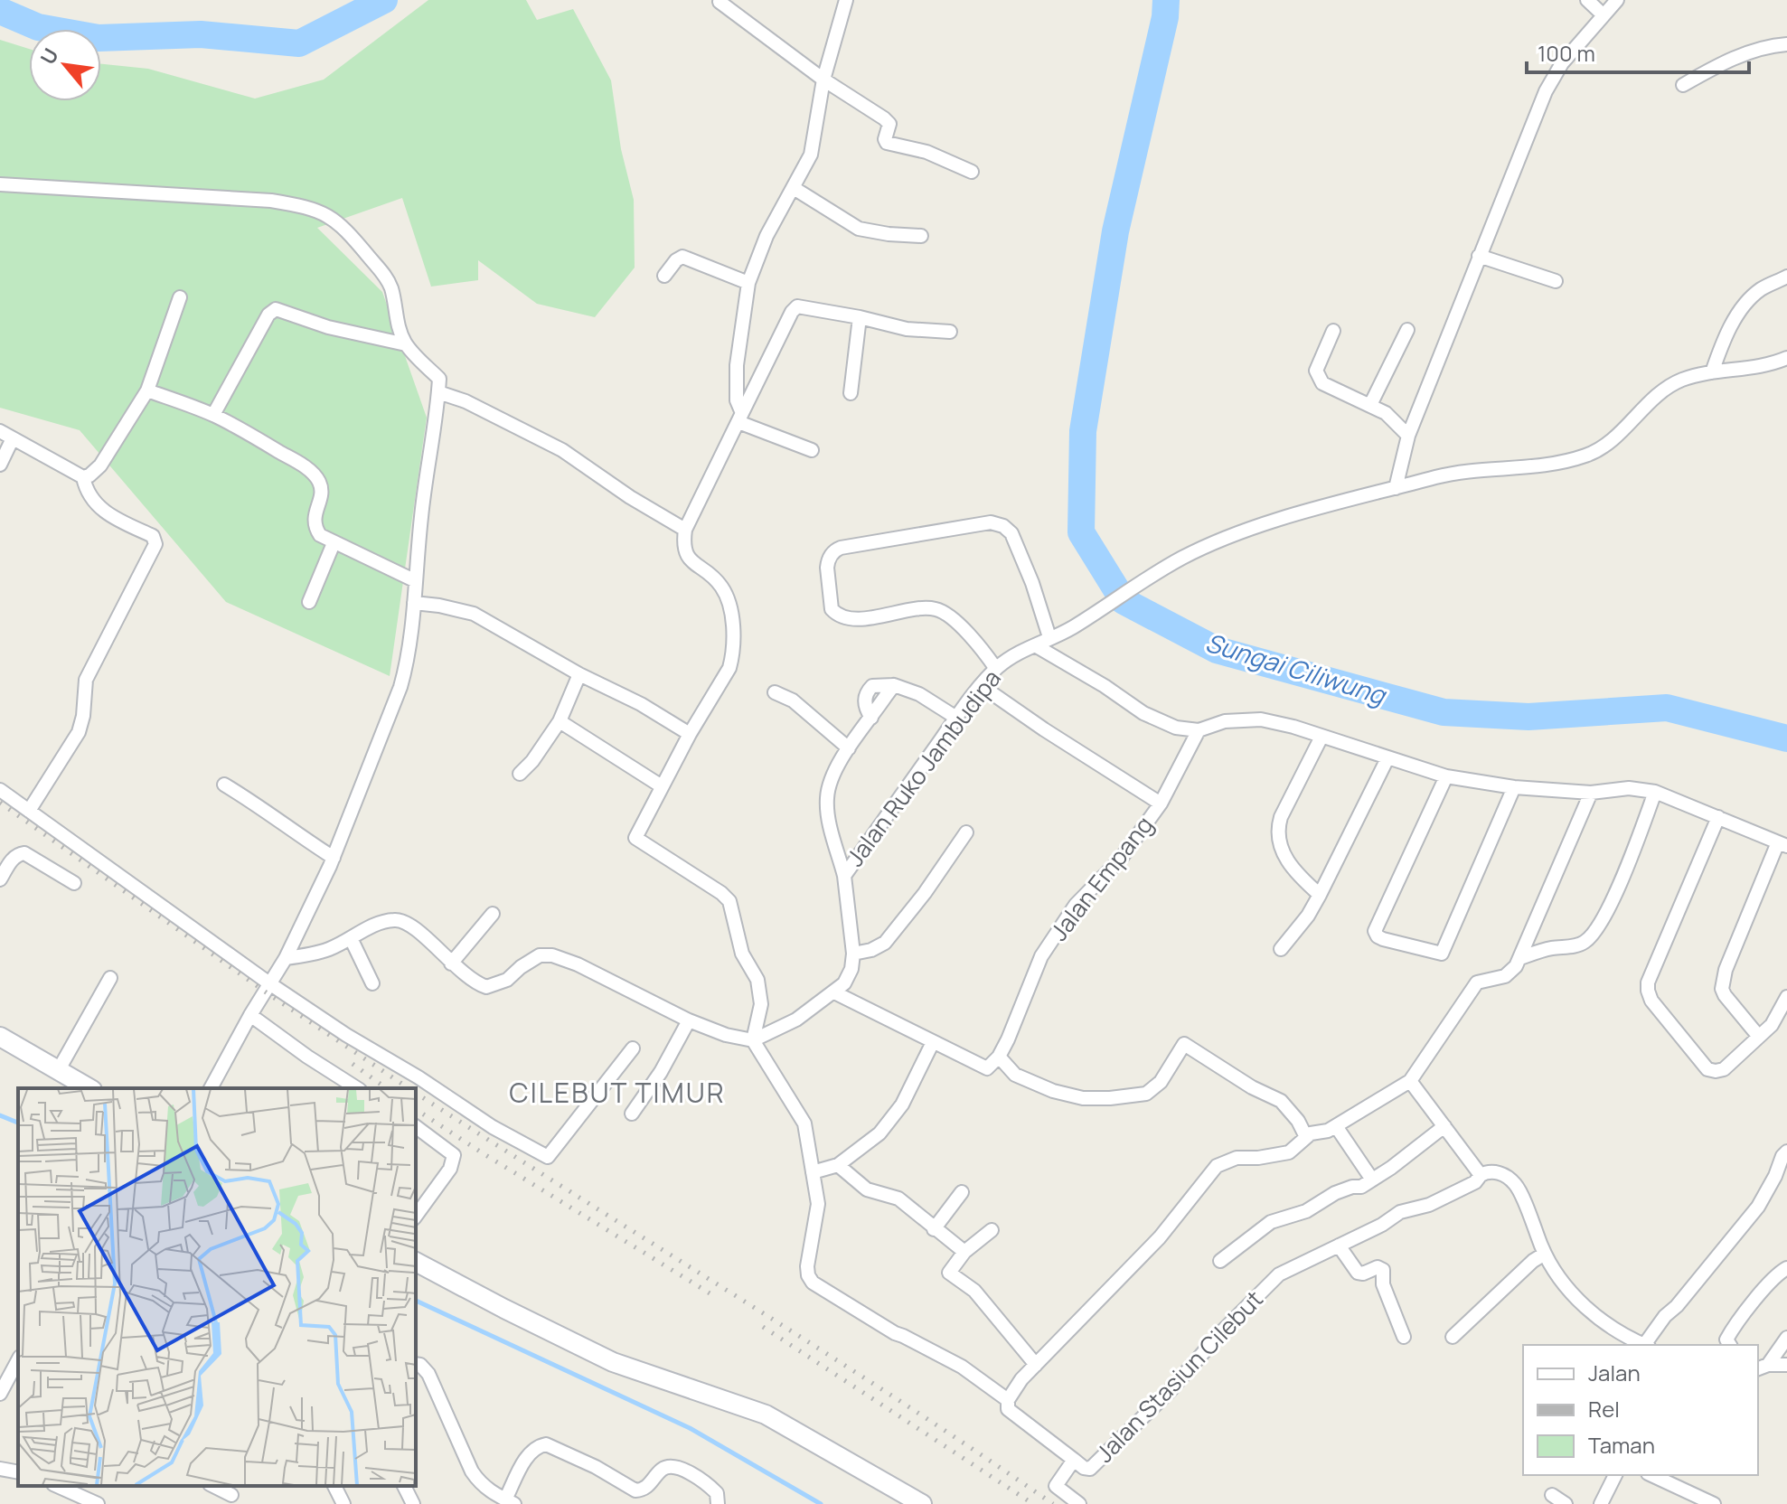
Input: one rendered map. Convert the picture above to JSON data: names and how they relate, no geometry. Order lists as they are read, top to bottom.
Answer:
{
  "streets": {
    "street": ["Jalan Ruko Jambudipa", "Jalan Empang", "Jalan Stasiun Cilebut"]
  },
  "districts": ["CILEBUT TIMUR"],
  "water": ["Sungai Ciliwung"],
  "legend": ["Jalan", "Rel", "Taman"],
  "scale_bar": "100 m",
  "north": "top left"
}
